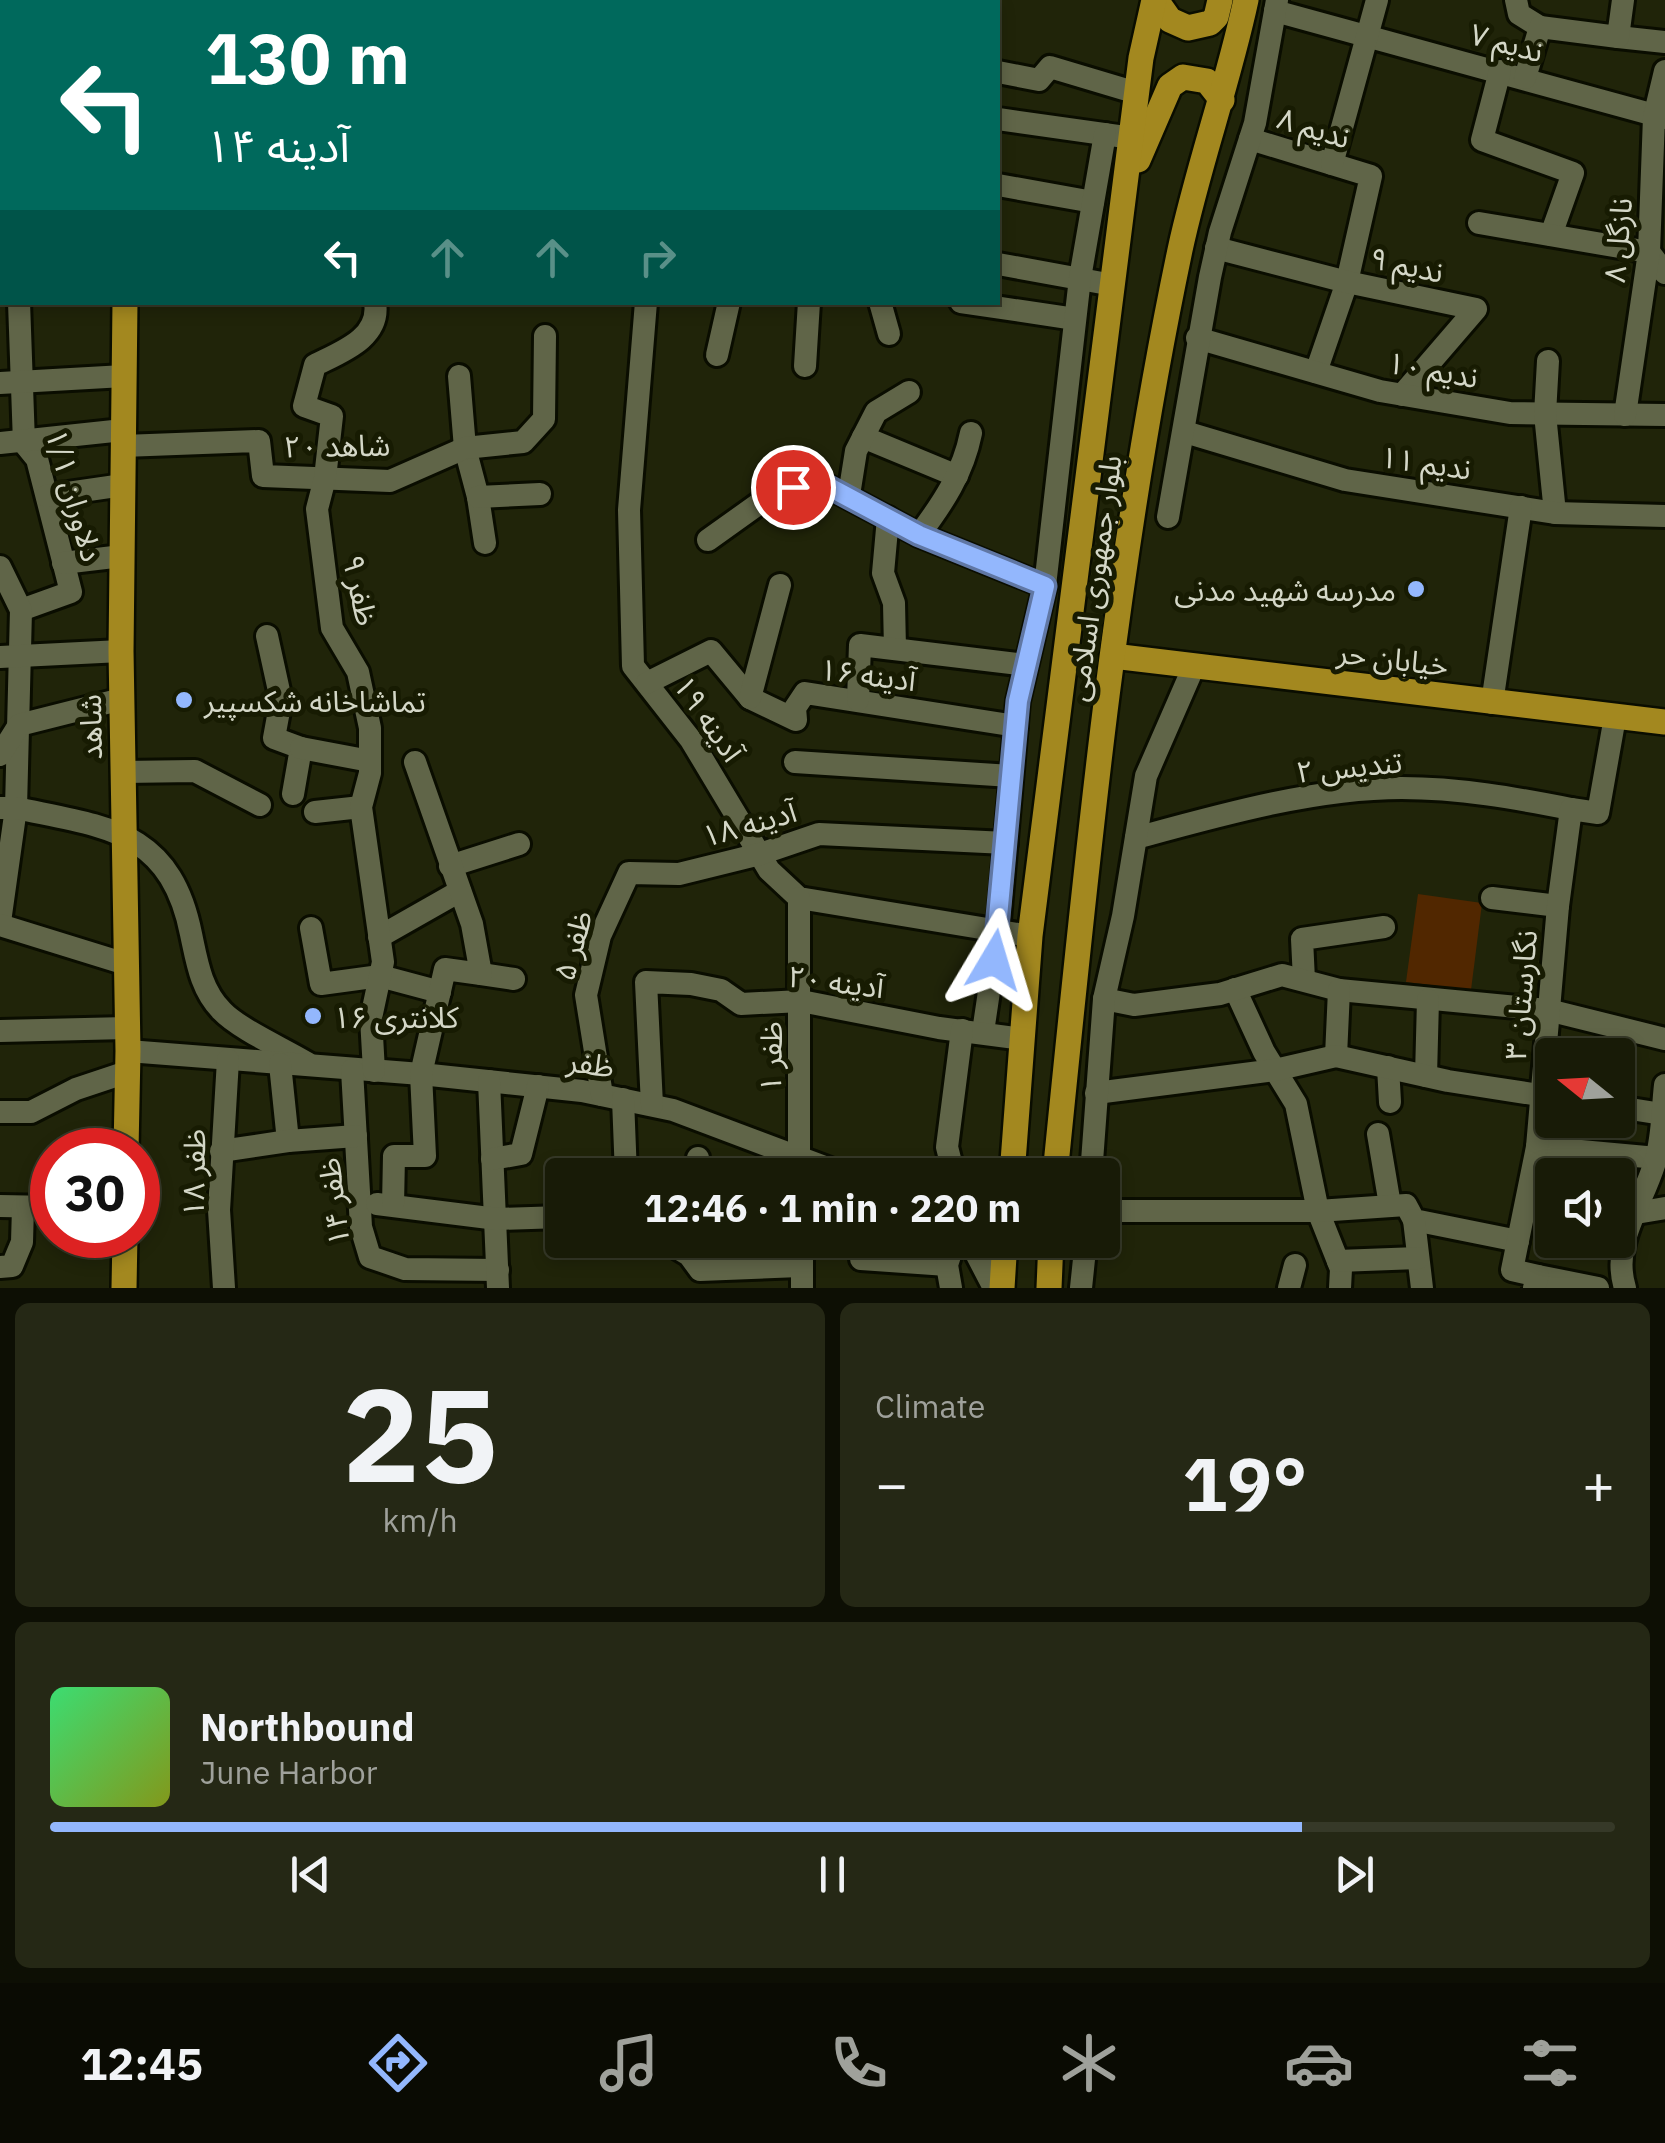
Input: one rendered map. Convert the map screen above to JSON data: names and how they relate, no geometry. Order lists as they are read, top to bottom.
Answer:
{
  "streets": {
    "main road": ["بلوار جمهوری اسلامی", "خیابان حر", "شاهد"],
    "street": [
      "ندیم ۷",
      "ندیم ۸",
      "نازگل ۸",
      "ندیم ۹",
      "ندیم ۱۰",
      "شاهد ۲۰",
      "ندیم ۱۱",
      "دلاوران ۱/۱",
      "ظفر ۹",
      "آدینه ۱۶",
      "آدینه ۱۹",
      "تندیس ۲",
      "آدینه ۱۸",
      "ظفر ۵",
      "آدینه ۲۰",
      "نگارستان ۳",
      "ظفر ۱",
      "ظفر",
      "ظفر ۱۸",
      "ظفر ۱۴"
    ]
  },
  "crossings": [
    ["ندیم ۷", "نازگل ۸"],
    ["ندیم ۸", "ندیم ۹"],
    ["نازگل ۸", "ندیم ۱۰"],
    ["ندیم ۹", "ندیم ۱۰"],
    ["شاهد ۲۰", "ظفر ۹"],
    ["شاهد ۲۰", "شاهد"],
    ["بلوار جمهوری اسلامی", "خیابان حر"],
    ["بلوار جمهوری اسلامی", "آدینه ۲۰"],
    ["ظفر ۹", "ظفر"],
    ["ظفر ۹", "ظفر ۱۴"],
    ["آدینه ۱۶", "آدینه ۱۹"],
    ["آدینه ۱۹", "آدینه ۱۸"],
    ["آدینه ۱۹", "ظفر ۱"],
    ["شاهد", "ظفر"],
    ["تندیس ۲", "نگارستان ۳"],
    ["آدینه ۱۸", "ظفر ۵"],
    ["ظفر ۵", "ظفر"],
    ["آدینه ۲۰", "ظفر ۱"],
    ["آدینه ۲۰", "ظفر"],
    ["ظفر", "ظفر ۱۸"],
    ["ظفر", "ظفر ۱۴"]
  ],
  "places": ["مدرسه شهید مدنی", "تماشاخانه شکسپیر", "کلانتری ۱۶"],
  "north": "left",
  "page": {
    "turn": ["130 m", "آدینه ۱۴"],
    "limit": "30",
    "trip": "12:46 · 1 min · 220 m",
    "tile": [
      ["25", "km/h"],
      "Climate"
    ],
    "heat": ["−", "19°", "+"],
    "song": ["Northbound", "June Harbor"],
    "tabs": "12:45"
  }
}
